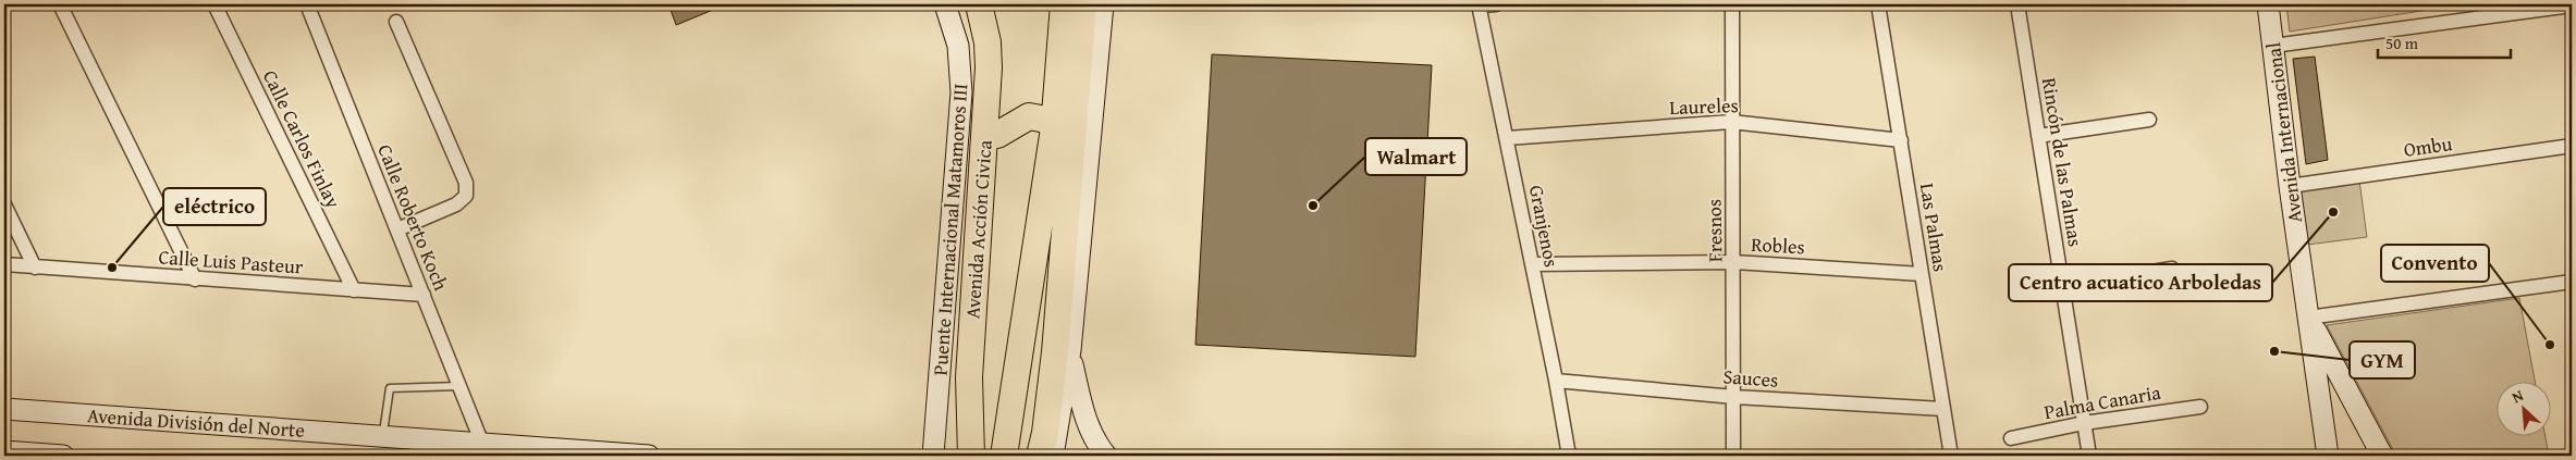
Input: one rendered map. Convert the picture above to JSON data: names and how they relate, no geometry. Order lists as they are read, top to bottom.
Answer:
{
  "streets": {
    "highway": ["Avenida Acción Civica"],
    "street": [
      "Laureles",
      "Avenida Internacional",
      "Calle Carlos Finlay",
      "Ombu",
      "Rincón de las Palmas",
      "Calle Roberto Koch",
      "Granjenos",
      "Las Palmas",
      "Puente Internacional Matamoros III",
      "Fresnos",
      "Robles",
      "Calle Luis Pasteur",
      "Sauces",
      "Palma Canaria",
      "Avenida División del Norte"
    ]
  },
  "crossings": [
    ["Laureles", "Granjenos"],
    ["Laureles", "Las Palmas"],
    ["Laureles", "Fresnos"],
    ["Avenida Internacional", "Ombu"],
    ["Calle Carlos Finlay", "Calle Luis Pasteur"],
    ["Rincón de las Palmas", "Palma Canaria"],
    ["Calle Roberto Koch", "Calle Luis Pasteur"],
    ["Calle Roberto Koch", "Avenida División del Norte"],
    ["Granjenos", "Robles"],
    ["Granjenos", "Sauces"],
    ["Las Palmas", "Robles"],
    ["Las Palmas", "Sauces"],
    ["Fresnos", "Robles"],
    ["Fresnos", "Sauces"]
  ],
  "places": [
    "Walmart",
    "Centro acuatico Arboledas",
    "eléctrico",
    "Convento",
    "GYM"
  ],
  "scale_bar": "50 m",
  "north": "top left"
}
